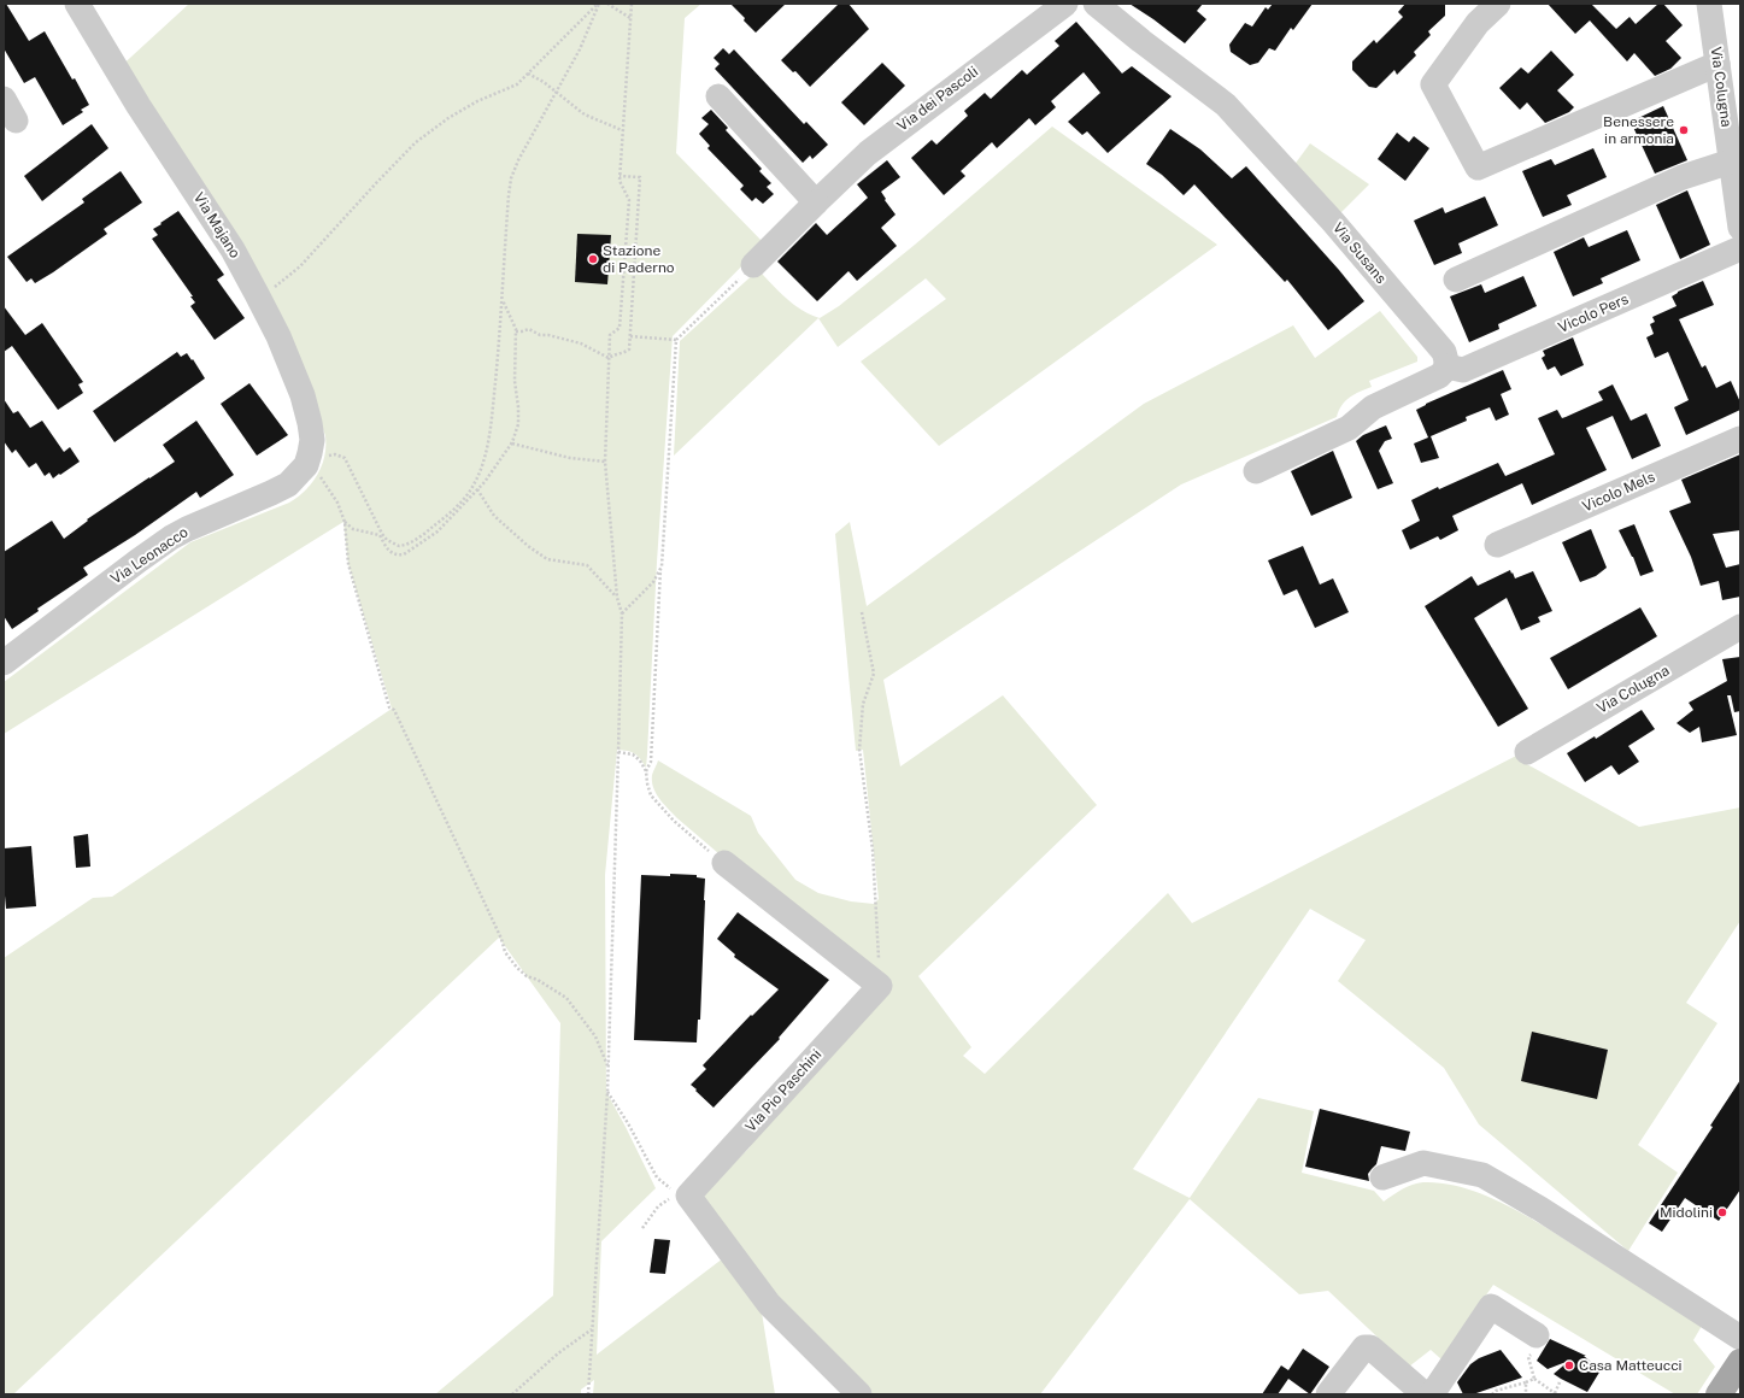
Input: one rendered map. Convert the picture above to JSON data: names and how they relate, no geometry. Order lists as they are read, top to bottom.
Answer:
{
  "streets": {
    "street": [
      "Via Colugna",
      "Via dei Pascoli",
      "Via Majano",
      "Via Susans",
      "Vicolo Pers",
      "Vicolo Mels",
      "Via Leonacco",
      "Via Pio Paschini"
    ]
  },
  "crossings": [
    ["Via Majano", "Via Leonacco"],
    ["Via Susans", "Vicolo Pers"]
  ],
  "places": [
    "Benessere in armonia",
    "Stazione di Paderno",
    "Midolini",
    "Casa Matteucci"
  ]
}
